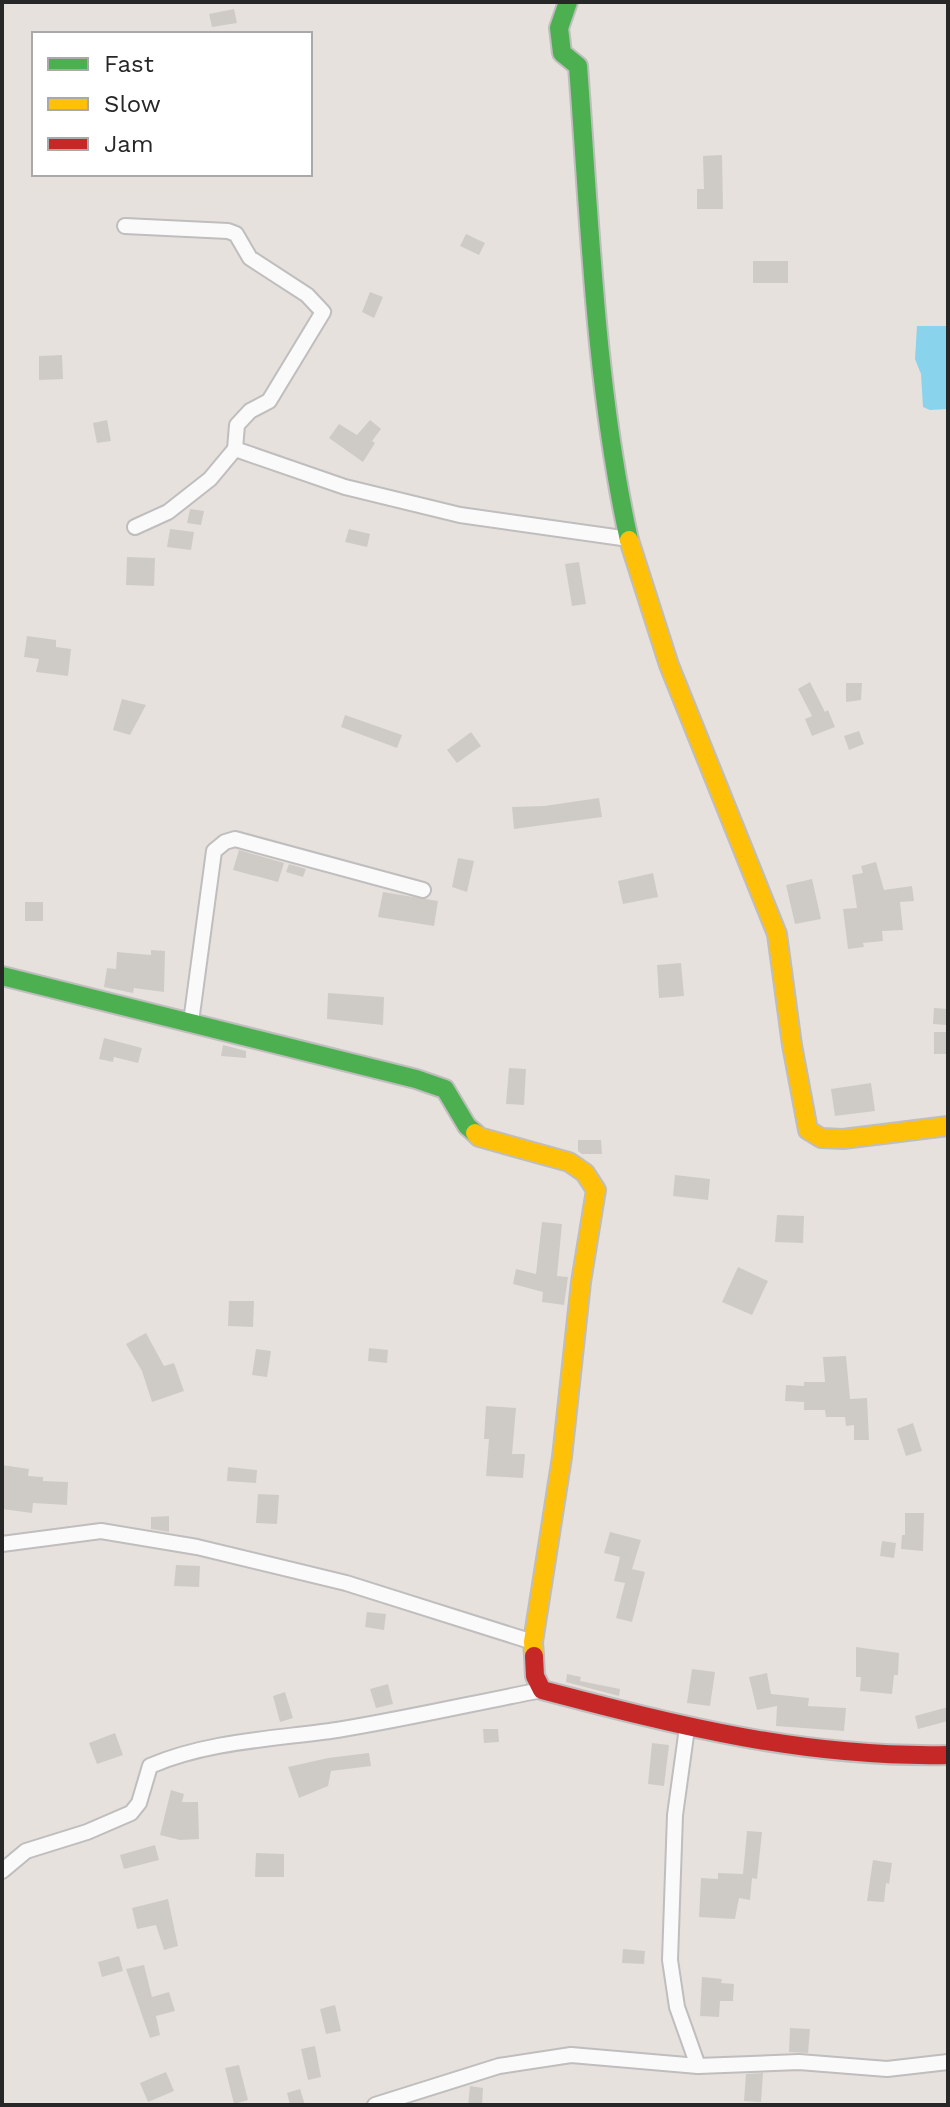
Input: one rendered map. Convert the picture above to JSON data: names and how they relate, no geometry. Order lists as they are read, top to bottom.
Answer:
{
  "legend": ["Fast", "Slow", "Jam"]
}
